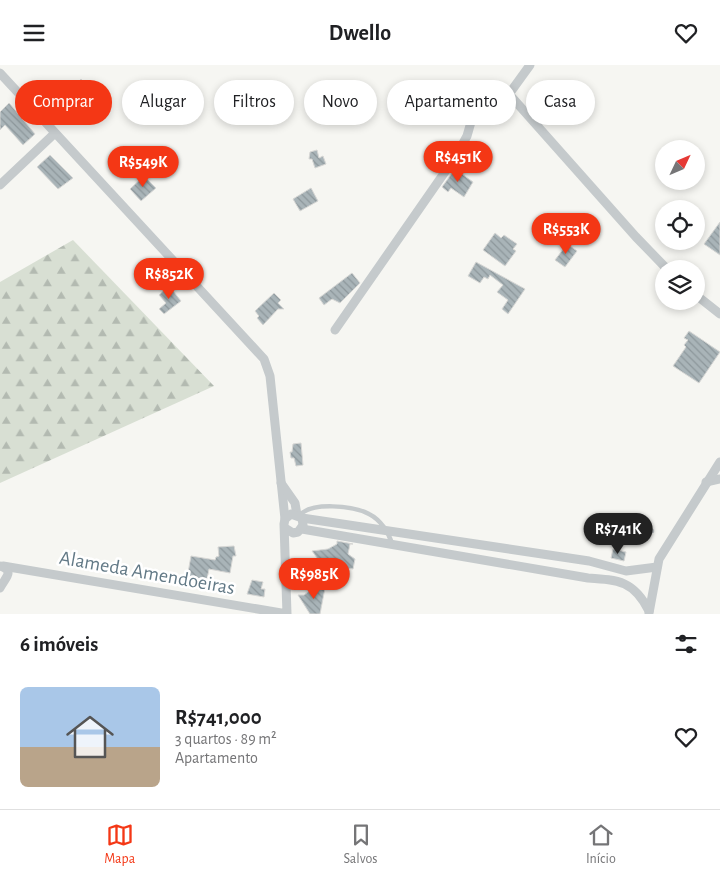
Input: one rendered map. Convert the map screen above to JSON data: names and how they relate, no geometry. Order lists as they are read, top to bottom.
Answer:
{
  "streets": {
    "street": ["Alameda Amendoeiras"]
  },
  "north": "top right",
  "page": {
    "header": "Dwello",
    "chip": [
      "Comprar",
      "Alugar",
      "Filtros",
      "Novo",
      "Apartamento",
      "Casa"
    ],
    "price": [
      "R$451K",
      "R$549K",
      "R$553K",
      "R$852K",
      "R$741K",
      "R$985K"
    ],
    "heading": "6 imóveis",
    "list": [
      {
        "name": "R$741,000",
        "note": "3 quartos · 89 m² · Apartamento"
      }
    ],
    "tabs": ["Mapa", "Salvos", "Início"]
  }
}
